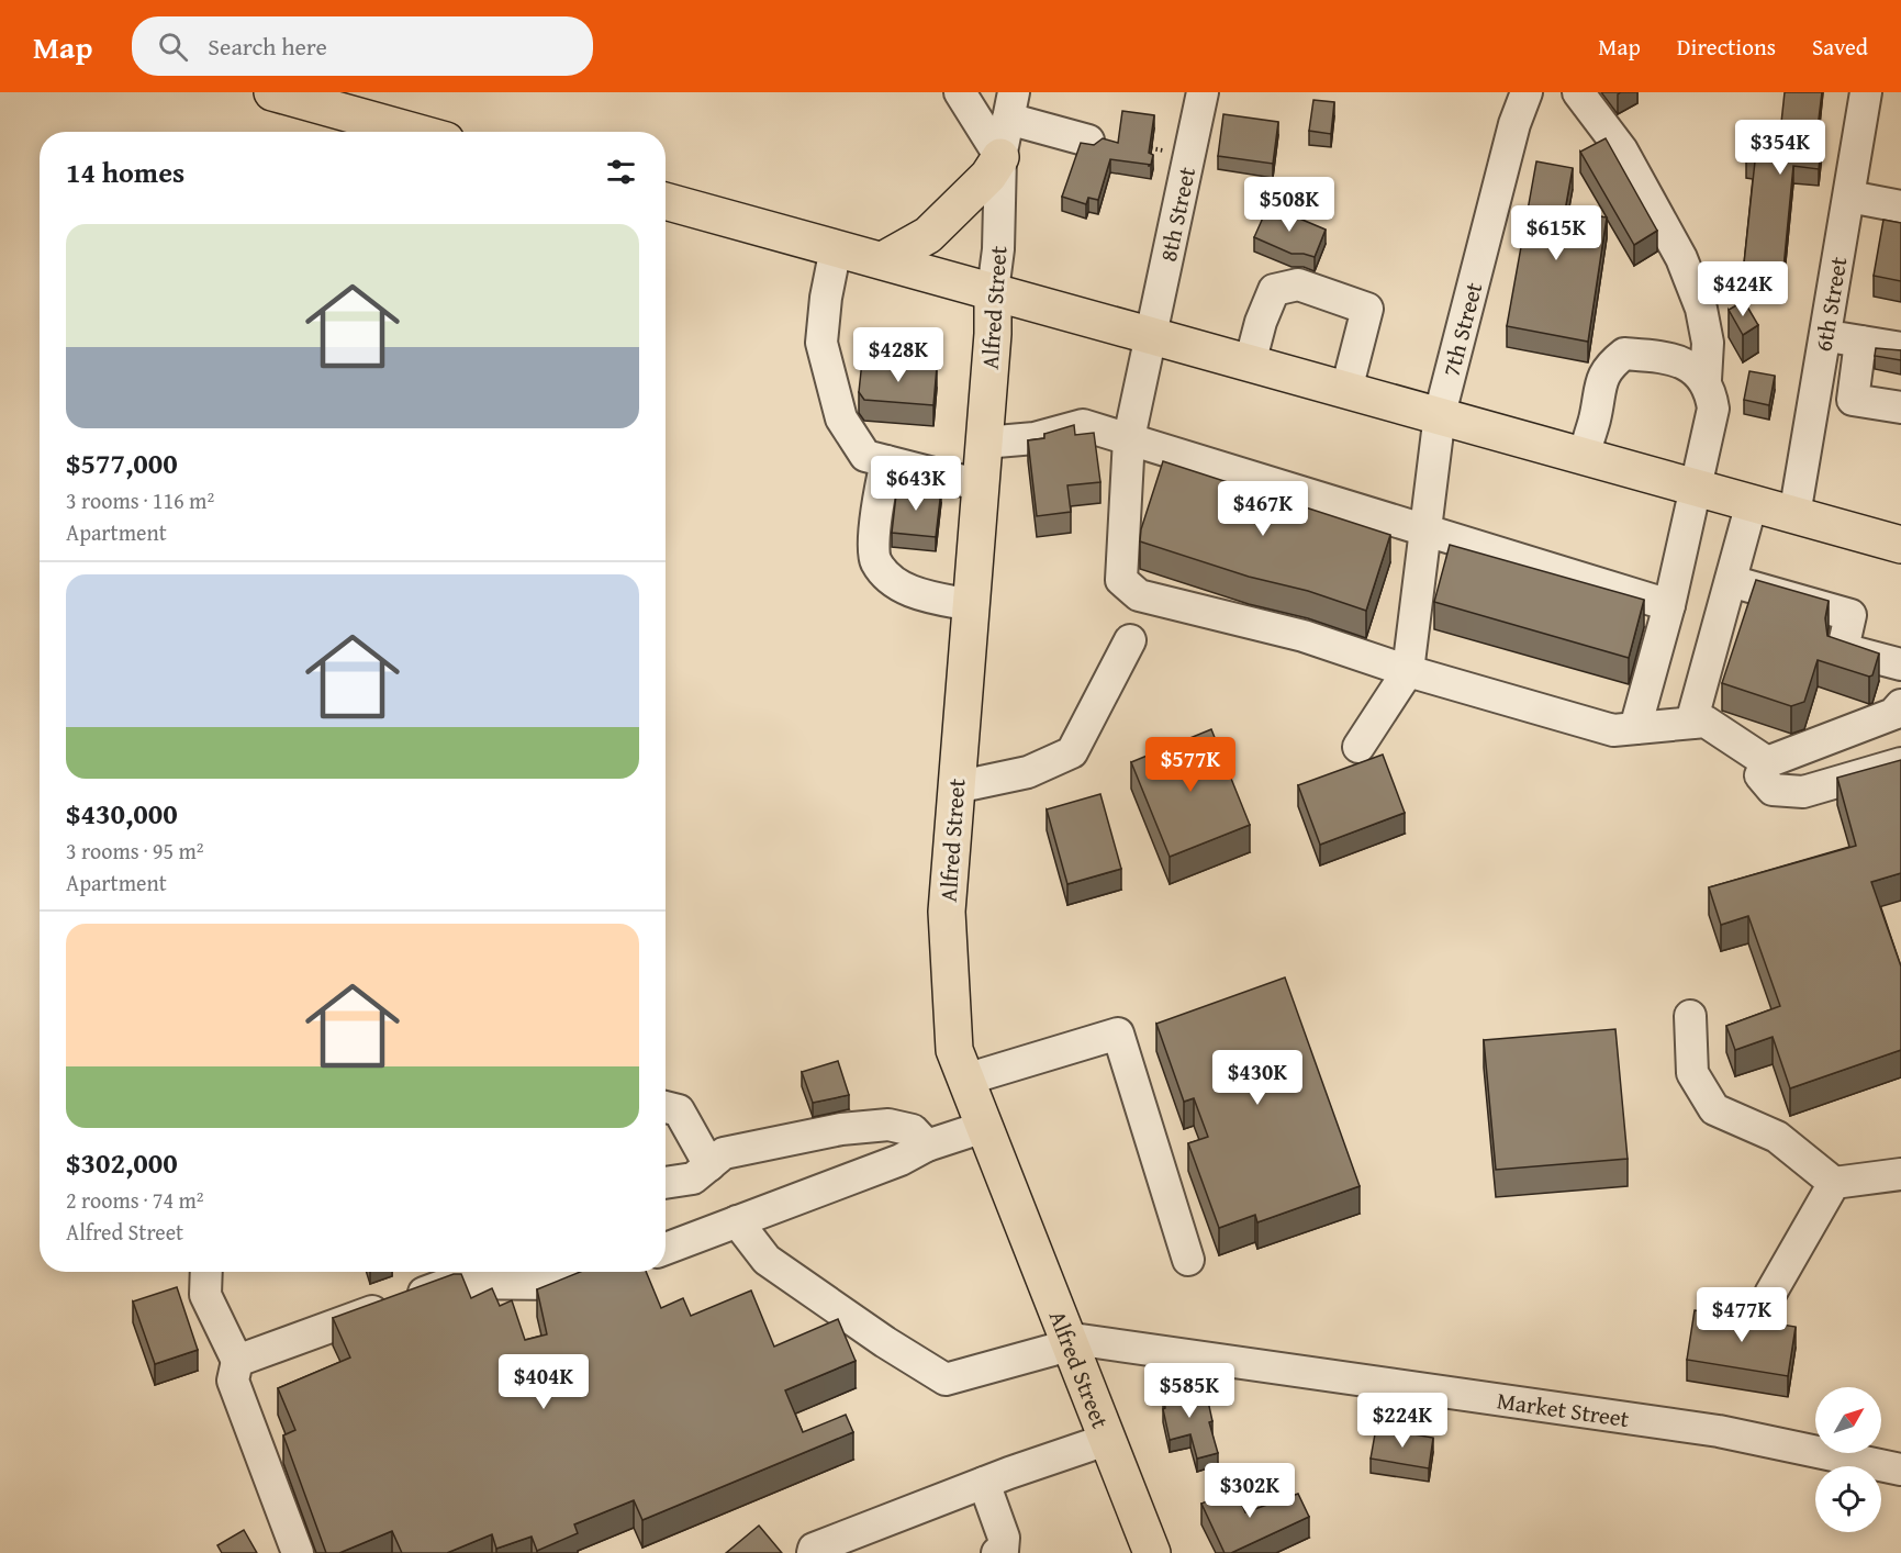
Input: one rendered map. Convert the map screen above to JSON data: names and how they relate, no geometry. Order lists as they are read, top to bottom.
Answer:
{
  "streets": {
    "main road": ["Alfred Street"],
    "street": [
      "8th Street",
      "6th Street",
      "7th Street",
      "Market Street"
    ]
  },
  "crossings": [
    ["8th Street", "7th Street"],
    ["Alfred Street", "Market Street"]
  ],
  "north": "top right",
  "page": {
    "header": "Map",
    "search": "Search here",
    "nav": ["Map", "Directions", "Saved"],
    "price": [
      "$354K",
      "$508K",
      "$615K",
      "$424K",
      "$428K",
      "$643K",
      "$467K",
      "$577K",
      "$430K",
      "$477K",
      "$404K",
      "$585K",
      "$224K",
      "$302K"
    ],
    "heading": "14 homes",
    "list": [
      {
        "name": "$577,000",
        "note": "3 rooms · 116 m² · Apartment"
      },
      {
        "name": "$430,000",
        "note": "3 rooms · 95 m² · Apartment"
      },
      {
        "name": "$302,000",
        "note": "2 rooms · 74 m² · Alfred Street"
      }
    ]
  }
}
